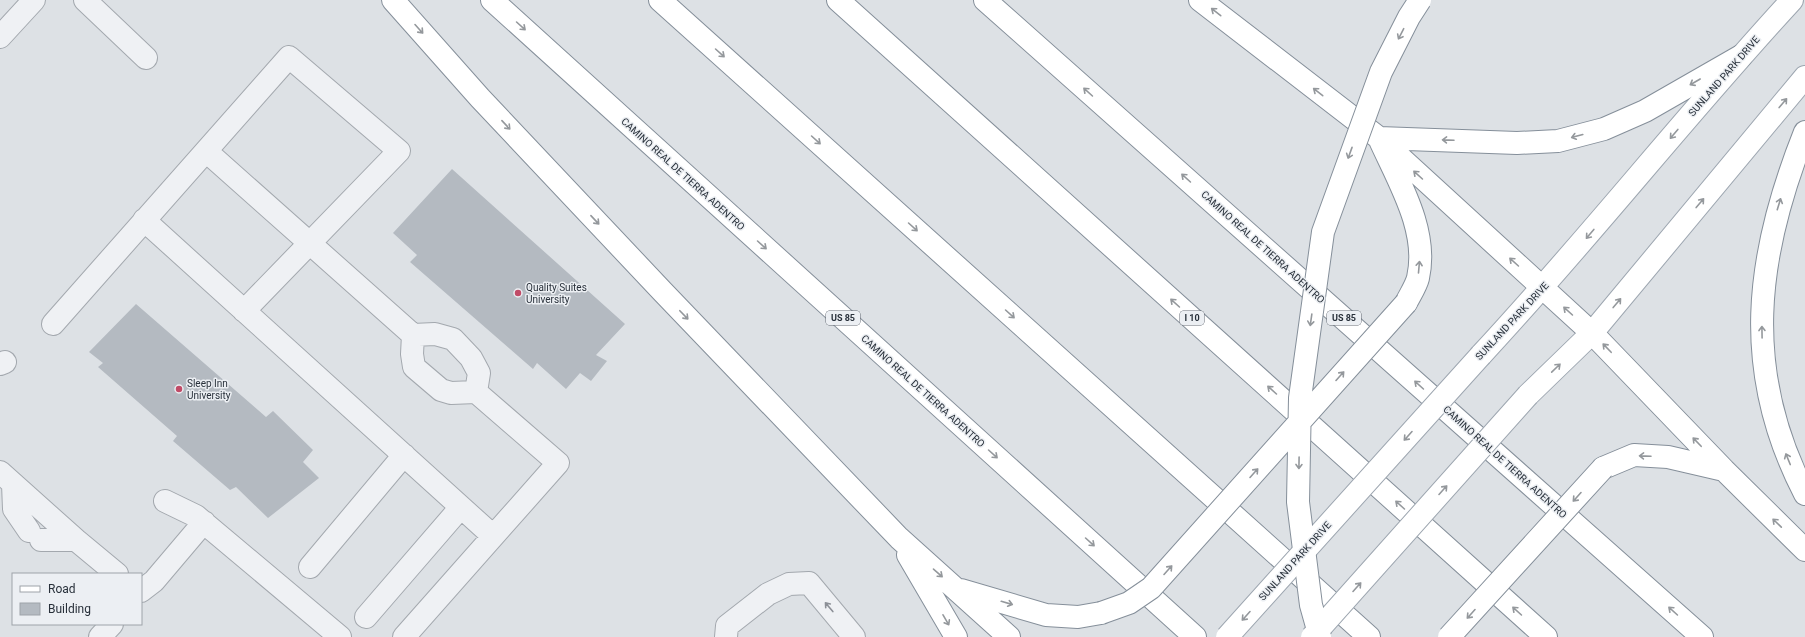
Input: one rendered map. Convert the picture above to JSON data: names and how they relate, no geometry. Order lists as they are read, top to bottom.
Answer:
{
  "streets": {
    "main road": [
      "SUNLAND PARK DRIVE",
      "CAMINO REAL DE TIERRA ADENTRO",
      "US 85",
      "I 10"
    ]
  },
  "places": ["Quality Suites University", "Sleep Inn University"],
  "legend": ["Road", "Building"]
}
